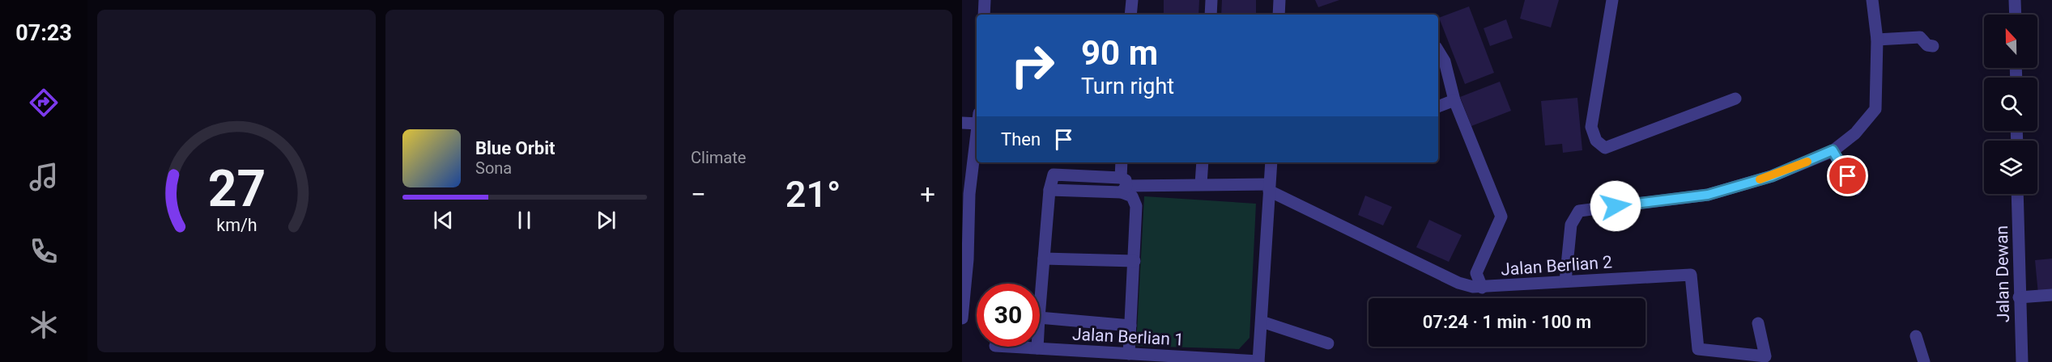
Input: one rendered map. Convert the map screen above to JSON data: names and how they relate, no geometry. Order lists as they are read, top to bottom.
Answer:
{
  "streets": {
    "street": ["Jalan Berlian 2", "Jalan Dewan", "Jalan Berlian 1"]
  },
  "north": "top",
  "page": {
    "tabs": "07:23",
    "tile": "Climate",
    "turn": ["90 m", "Turn right"],
    "then": "Then",
    "song": ["Blue Orbit", "Sona"],
    "heat": ["−", "21°", "+"],
    "limit": "30",
    "trip": "07:24 · 1 min · 100 m",
    "gauge": ["27", "km/h"]
  }
}
